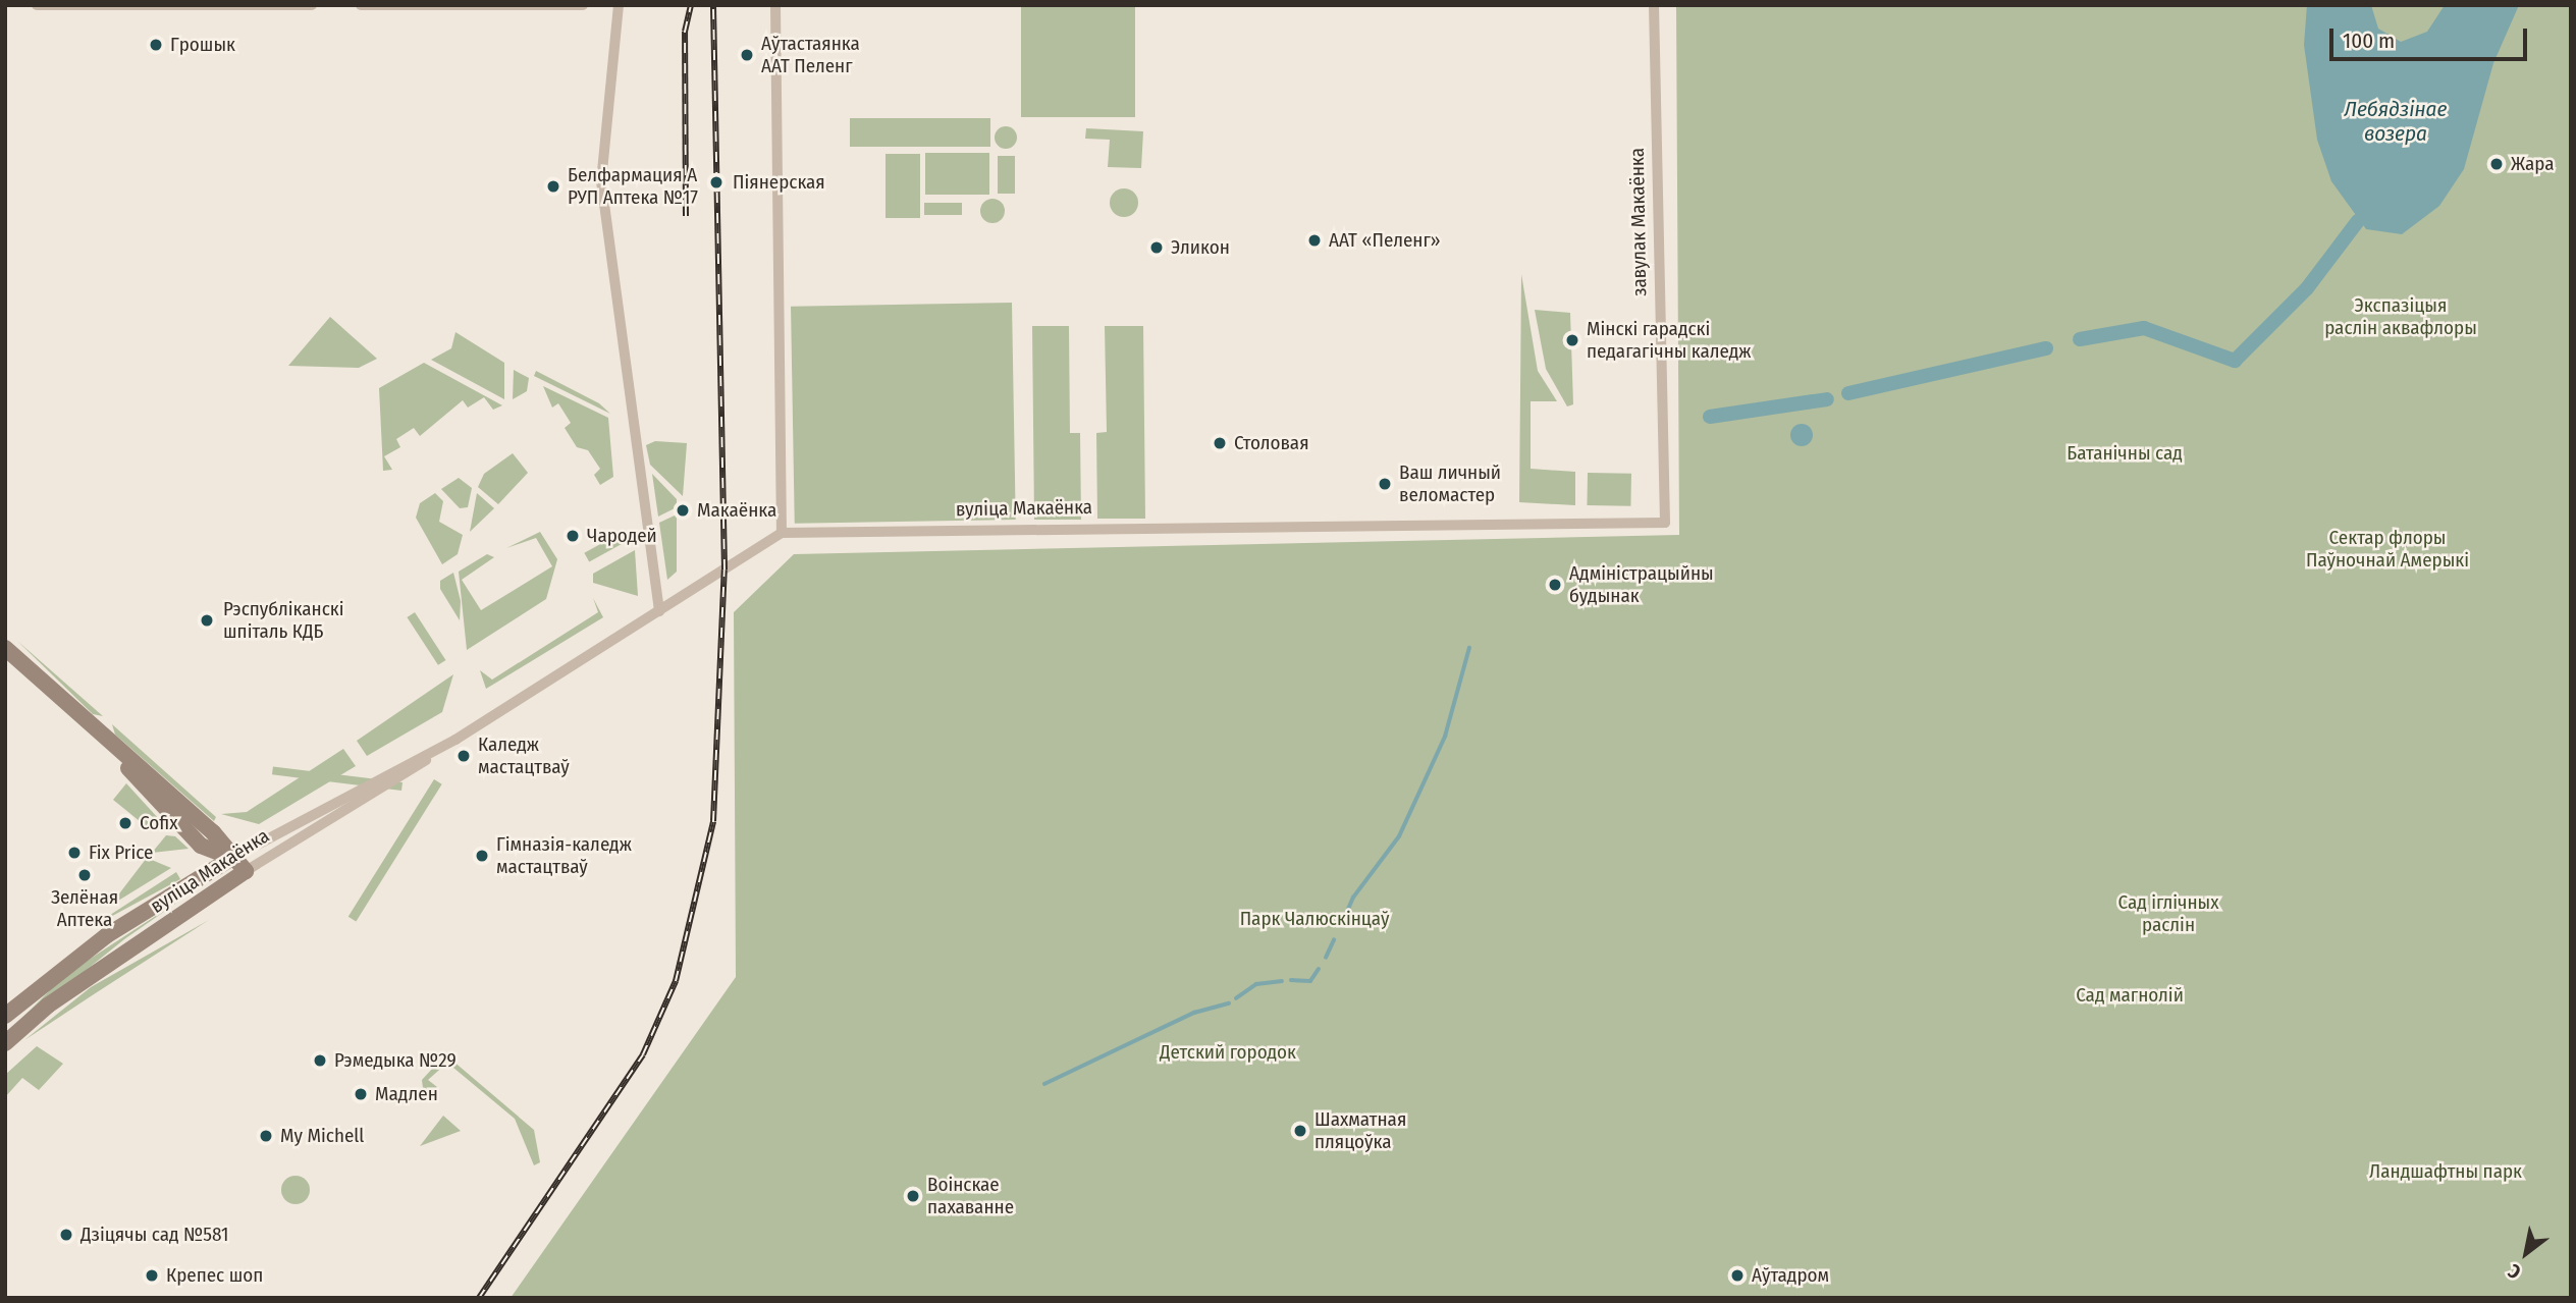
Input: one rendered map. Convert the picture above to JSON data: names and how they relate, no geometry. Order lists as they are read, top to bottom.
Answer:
{
  "streets": {
    "street": ["завулак Макаёнка", "вуліца Макаёнка"]
  },
  "crossings": [
    ["завулак Макаёнка", "вуліца Макаёнка"]
  ],
  "water": ["Лебядзінае возера"],
  "parks": [
    "Экспазіцыя раслін аквафлоры",
    "Батанічны сад",
    "Сектар флоры Паўночнай Амерыкі",
    "Сад іглічных раслін",
    "Парк Чалюскінцаў",
    "Сад магнолій",
    "Детский городок",
    "Ландшафтны парк"
  ],
  "places": [
    "Грошык",
    "Аўтастаянка ААТ Пеленг",
    "Жара",
    "Піянерская",
    "Белфармация А РУП Аптека №17",
    "ААТ «Пеленг»",
    "Эликон",
    "Мінскі гарадскі педагагічны каледж",
    "Столовая",
    "Ваш личный веломастер",
    "Макаёнка",
    "Чародей",
    "Адміністрацыйны будынак",
    "Рэспубліканскі шпіталь КДБ",
    "Каледж мастацтваў",
    "Cofix",
    "Fix Price",
    "Гімназія-каледж мастацтваў",
    "Зелёная Аптека",
    "Рэмедыка №29",
    "Мадлен",
    "Шахматная пляцоўка",
    "My Michell",
    "Воінскае пахаванне",
    "Дзіцячы сад №581",
    "Крепес шоп",
    "Аўтадром"
  ],
  "scale_bar": "100 m",
  "north": "bottom left"
}
